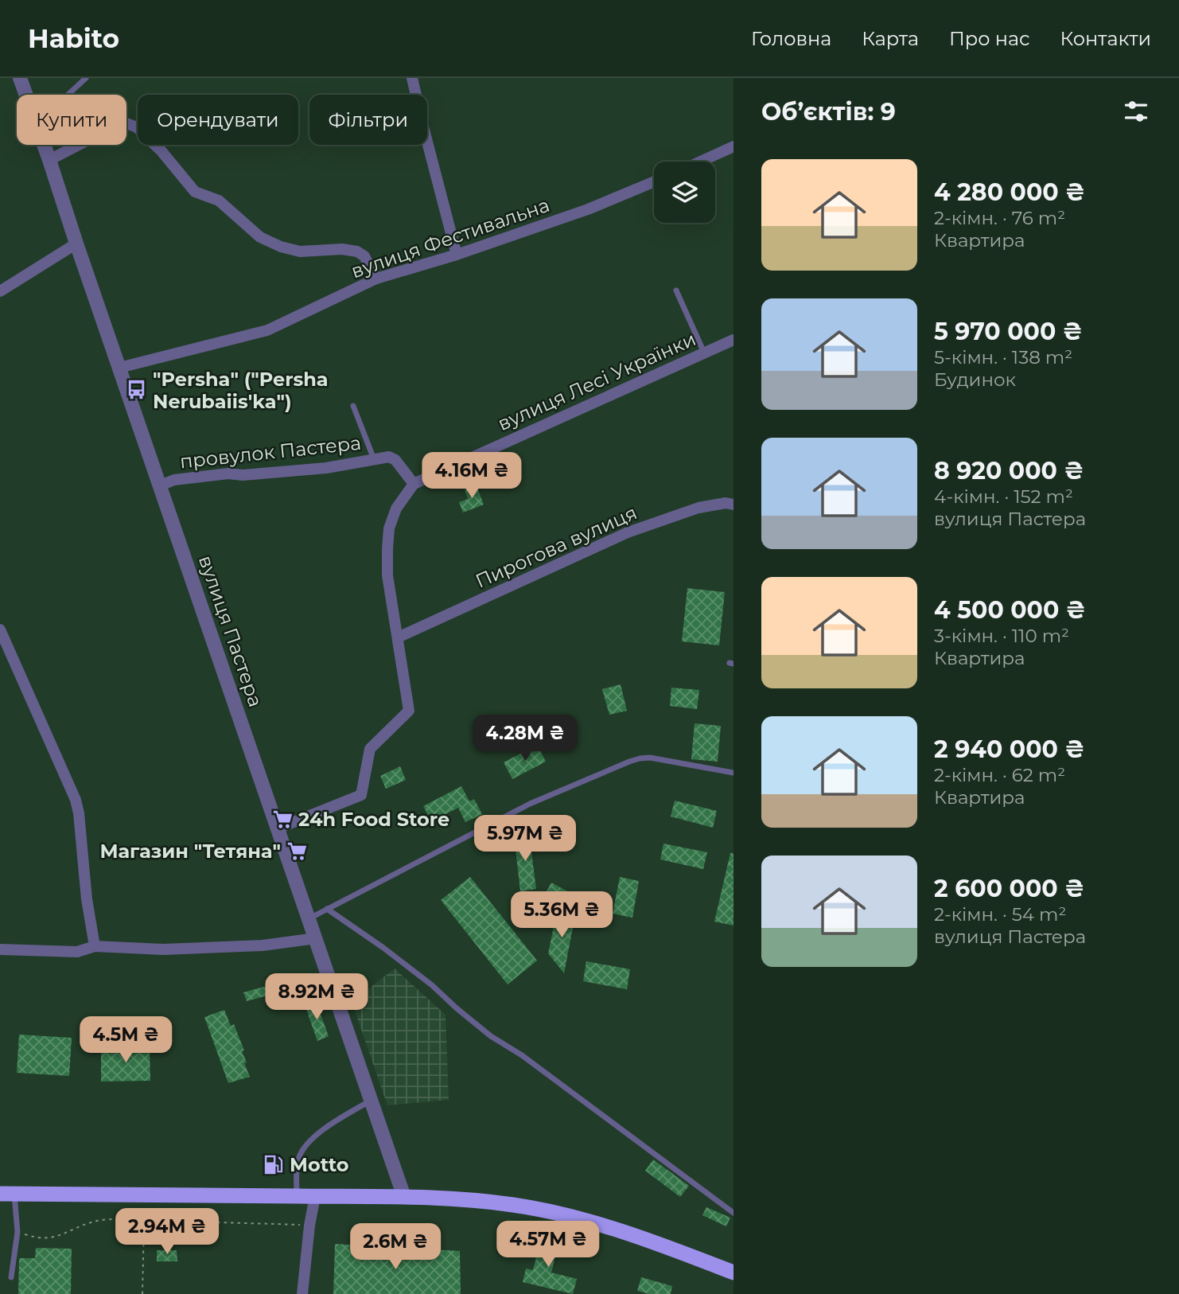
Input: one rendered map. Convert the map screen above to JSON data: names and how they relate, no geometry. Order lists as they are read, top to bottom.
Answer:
{
  "streets": {
    "street": [
      "вулиця Фестивальна",
      "вулиця Лесі Українки",
      "провулок Пастера",
      "Пирогова вулиця",
      "вулиця Пастера"
    ]
  },
  "crossings": [
    ["вулиця Фестивальна", "вулиця Пастера"],
    ["вулиця Лесі Українки", "провулок Пастера"],
    ["провулок Пастера", "вулиця Пастера"]
  ],
  "places": {
    "bus stop": ["\"Persha\" (\"Persha Nerubaiis'ka\")"],
    "supermarket": ["24h Food Store", "Магазин \"Тетяна\""],
    "fuel station": ["Motto"]
  },
  "page": {
    "header": "Habito",
    "nav": [
      "Головна",
      "Карта",
      "Про нас",
      "Контакти"
    ],
    "heading": "Об’єктів: 9",
    "chip": ["Купити", "Орендувати", "Фільтри"],
    "list": [
      {
        "name": "4 280 000 ₴",
        "note": "2-кімн. · 76 m² · Квартира"
      },
      {
        "name": "5 970 000 ₴",
        "note": "5-кімн. · 138 m² · Будинок"
      },
      {
        "name": "8 920 000 ₴",
        "note": "4-кімн. · 152 m² · вулиця Пастера"
      },
      {
        "name": "4 500 000 ₴",
        "note": "3-кімн. · 110 m² · Квартира"
      },
      {
        "name": "2 940 000 ₴",
        "note": "2-кімн. · 62 m² · Квартира"
      },
      {
        "name": "2 600 000 ₴",
        "note": "2-кімн. · 54 m² · вулиця Пастера"
      }
    ],
    "price": [
      "4.16M ₴",
      "4.28M ₴",
      "5.97M ₴",
      "5.36M ₴",
      "8.92M ₴",
      "4.5M ₴",
      "2.94M ₴",
      "4.57M ₴",
      "2.6M ₴"
    ]
  }
}
